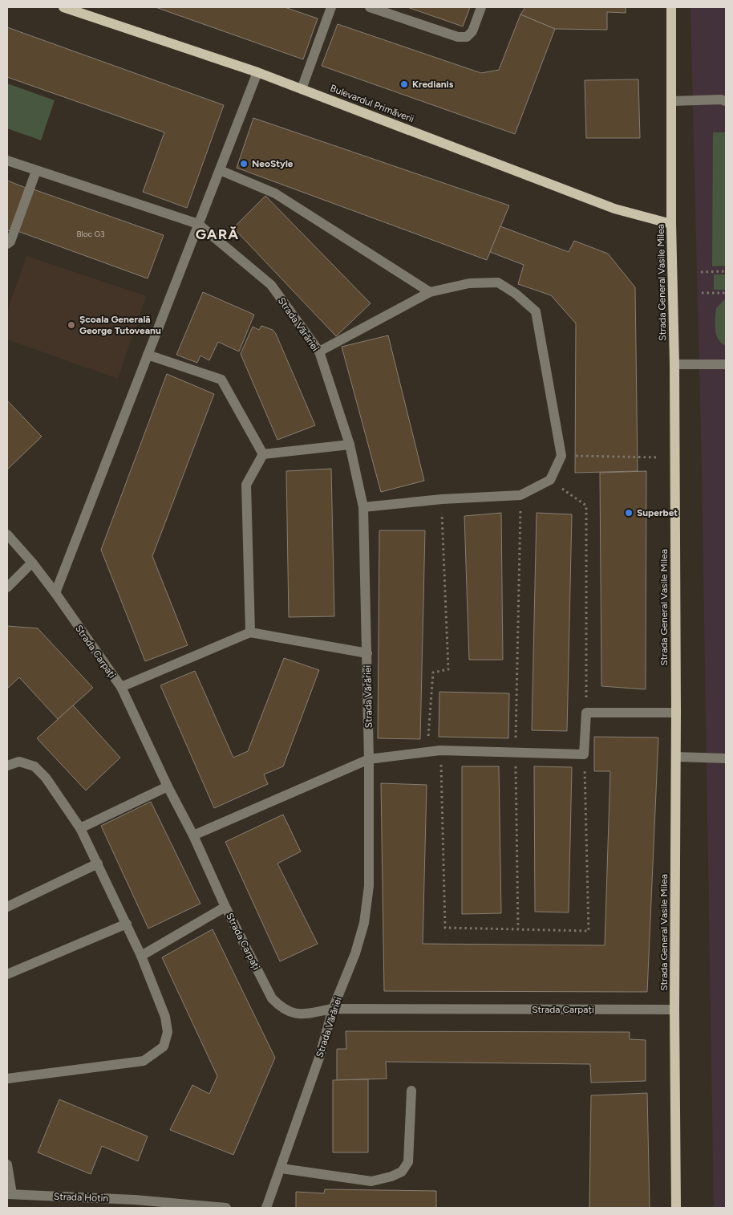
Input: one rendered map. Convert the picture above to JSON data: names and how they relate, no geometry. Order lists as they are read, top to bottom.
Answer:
{
  "streets": {
    "main road": ["Bulevardul Primăverii", "Strada General Vasile Milea"],
    "street": ["Strada Vărăriei", "Strada Carpați", "Strada Hotin"]
  },
  "crossings": [
    ["Bulevardul Primăverii", "Strada General Vasile Milea"],
    ["Strada General Vasile Milea", "Strada Carpați"],
    ["Strada Vărăriei", "Strada Carpați"]
  ],
  "districts": ["GARĂ"],
  "places": [
    "Kredianis",
    "NeoStyle",
    "Școala Generală George Tutoveanu",
    "Superbet"
  ],
  "house_numbers": ["Bloc G3"]
}
